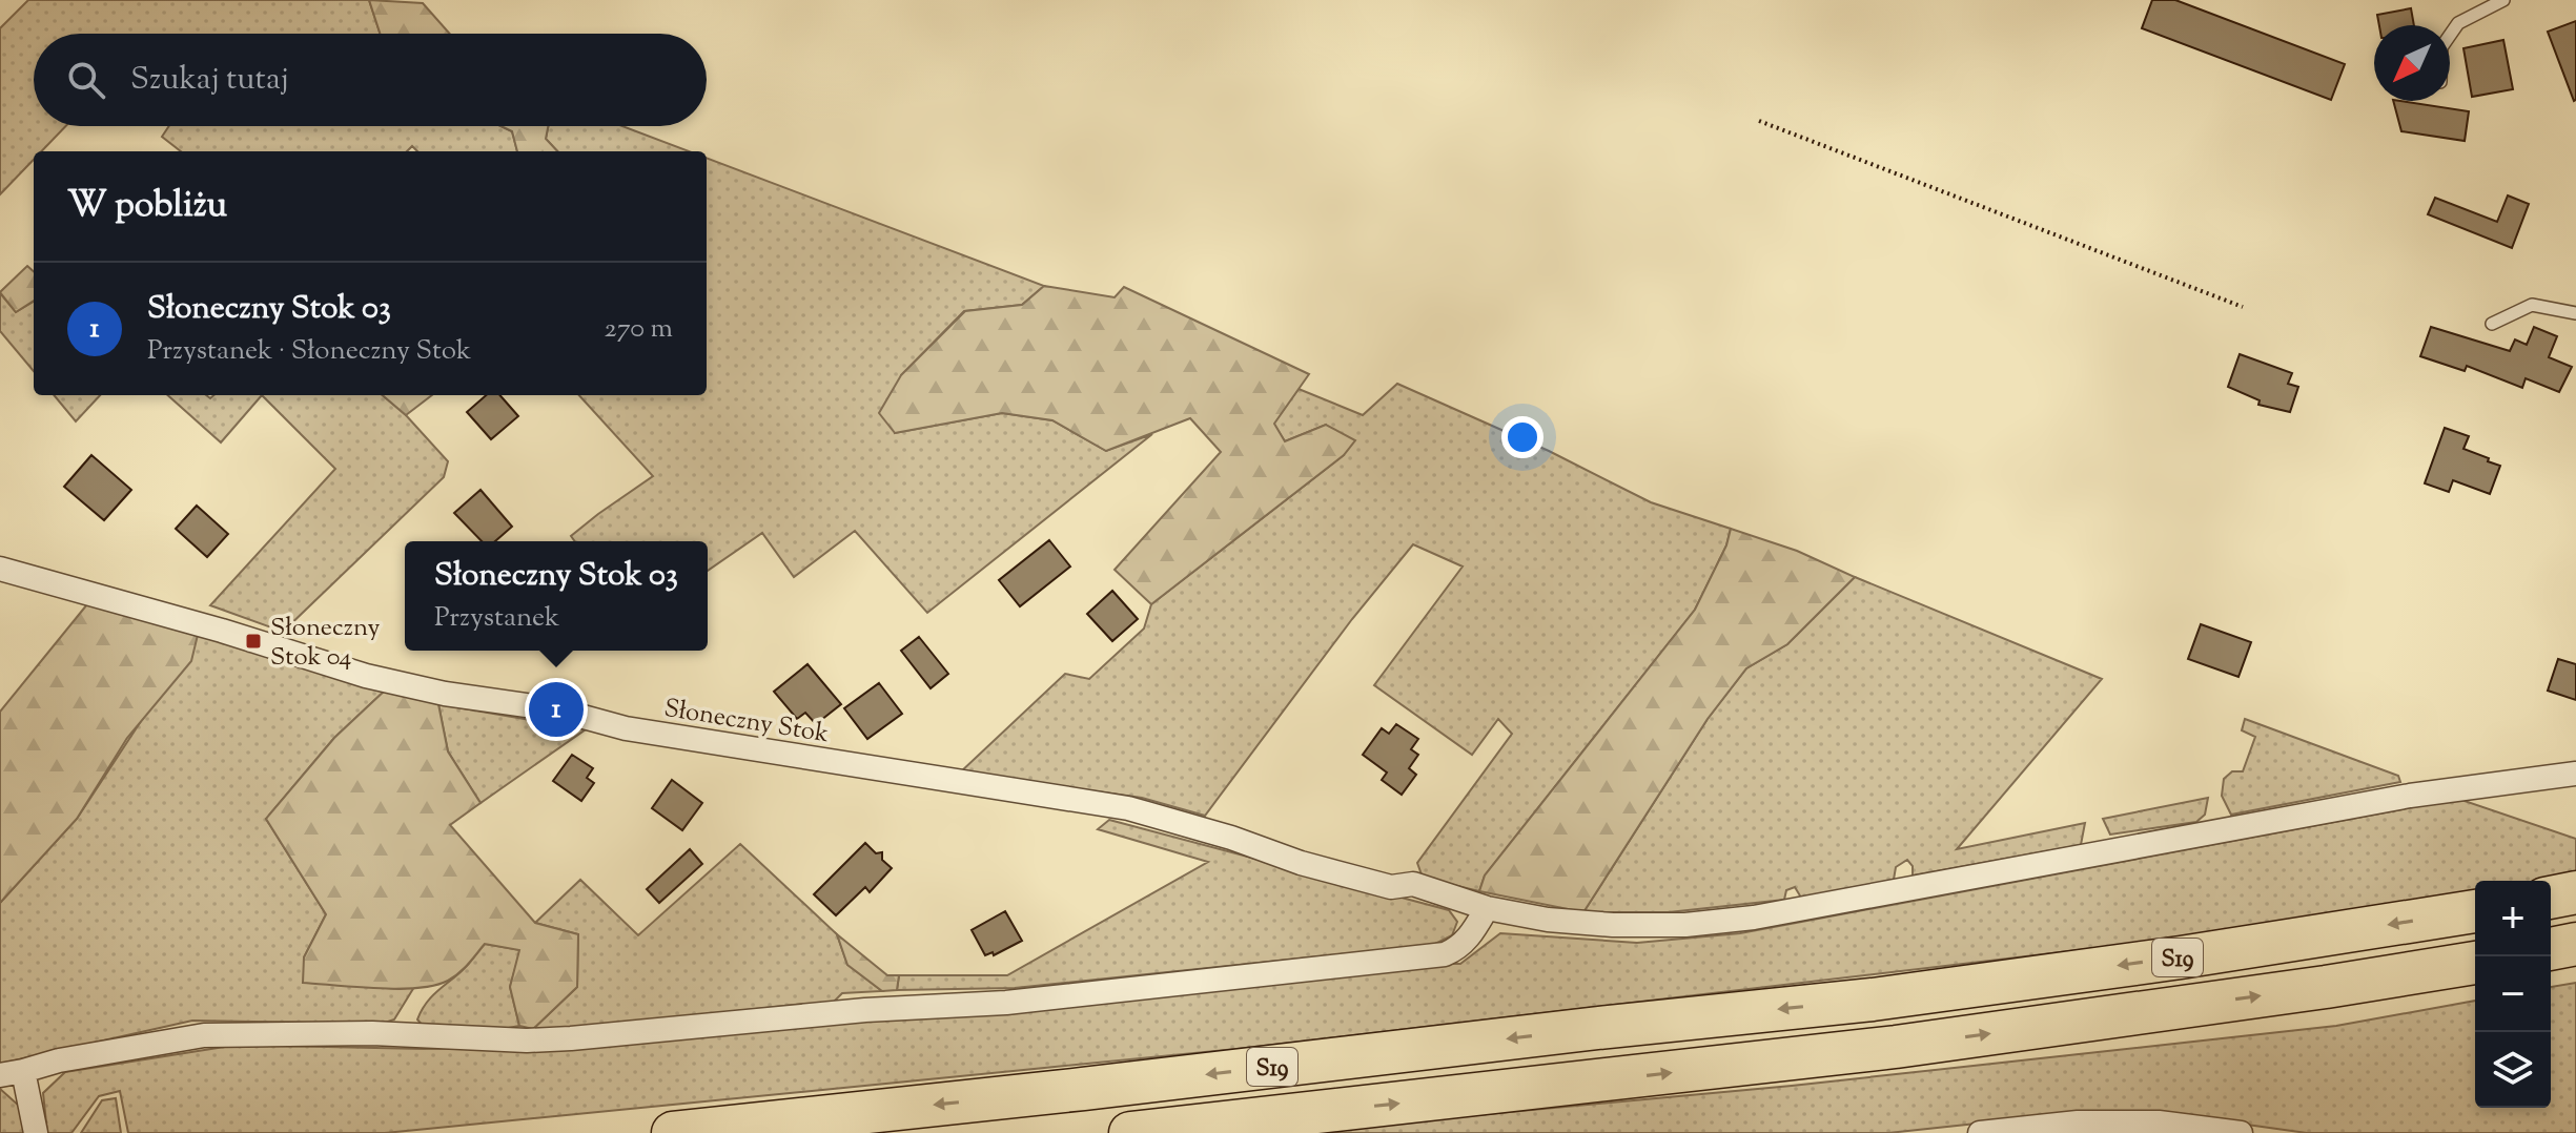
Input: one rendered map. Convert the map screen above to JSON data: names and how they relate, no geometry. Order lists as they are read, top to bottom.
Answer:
{
  "streets": {
    "highway": ["S19"],
    "street": ["Słoneczny Stok"]
  },
  "places": {
    "transit": ["Słoneczny Stok 04"]
  },
  "north": "bottom left",
  "page": {
    "search": "Szukaj tutaj",
    "heading": "W pobliżu",
    "list": [
      {
        "mark": "1",
        "name": "Słoneczny Stok 03",
        "note": "Przystanek · Słoneczny Stok",
        "value": "270 m"
      }
    ],
    "popup": ["Słoneczny Stok 03", "Przystanek"],
    "pins": "1",
    "map_buttons": ["+", "−"]
  }
}
